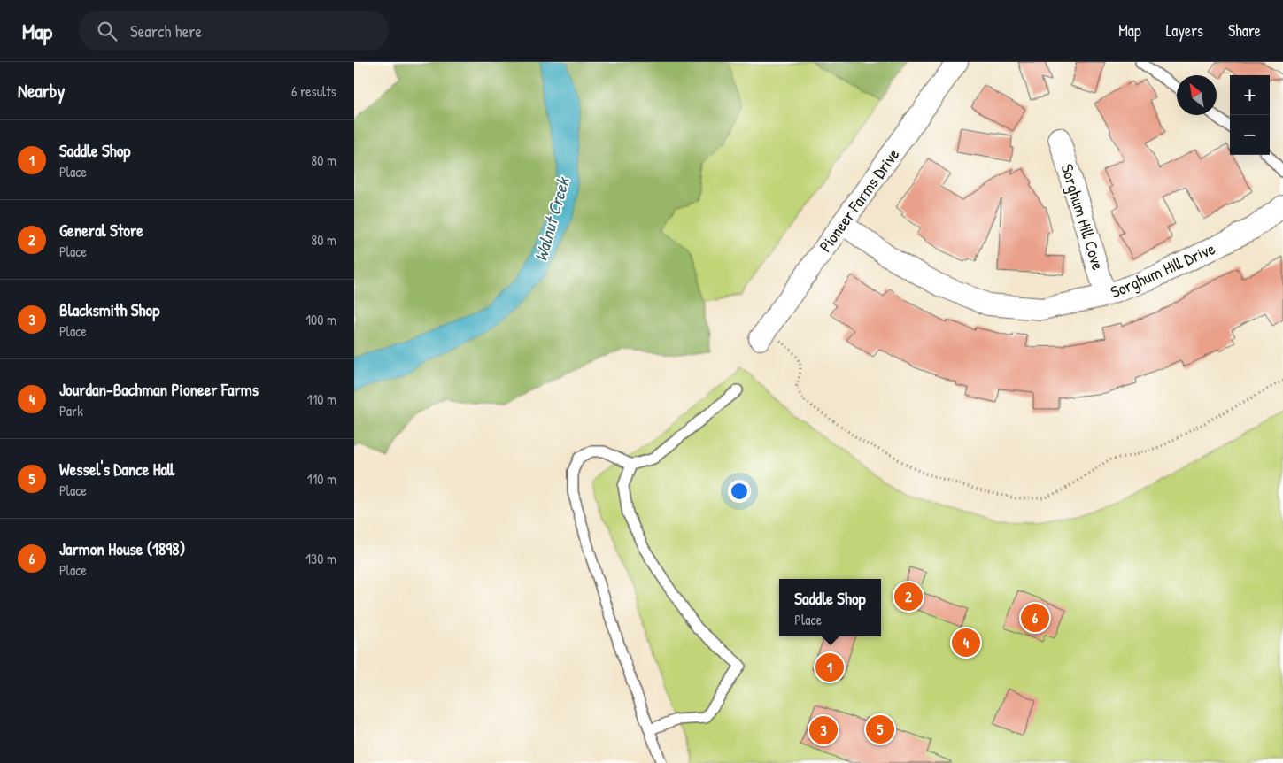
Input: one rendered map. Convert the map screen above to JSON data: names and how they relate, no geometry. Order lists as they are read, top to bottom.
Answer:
{
  "streets": {
    "street": ["Pioneer Farms Drive", "Sorghum Hill Cove", "Sorghum Hill Drive"]
  },
  "crossings": [
    ["Pioneer Farms Drive", "Sorghum Hill Drive"],
    ["Sorghum Hill Cove", "Sorghum Hill Drive"]
  ],
  "water": ["Walnut Creek"],
  "north": "top left",
  "page": {
    "header": "Map",
    "search": "Search here",
    "nav": ["Map", "Layers", "Share"],
    "heading": ["Nearby", "6 results"],
    "map_buttons": ["+", "−"],
    "list": [
      {
        "mark": "1",
        "name": "Saddle Shop",
        "note": "Place",
        "value": "80 m"
      },
      {
        "mark": "2",
        "name": "General Store",
        "note": "Place",
        "value": "80 m"
      },
      {
        "mark": "3",
        "name": "Blacksmith Shop",
        "note": "Place",
        "value": "100 m"
      },
      {
        "mark": "4",
        "name": "Jourdan-Bachman Pioneer Farms",
        "note": "Park",
        "value": "110 m"
      },
      {
        "mark": "5",
        "name": "Wessel's Dance Hall",
        "note": "Place",
        "value": "110 m"
      },
      {
        "mark": "6",
        "name": "Jarmon House (1898)",
        "note": "Place",
        "value": "130 m"
      }
    ],
    "popup": ["Saddle Shop", "Place"],
    "pins": [
      "2",
      "6",
      "4",
      "1",
      "5",
      "3"
    ]
  }
}
